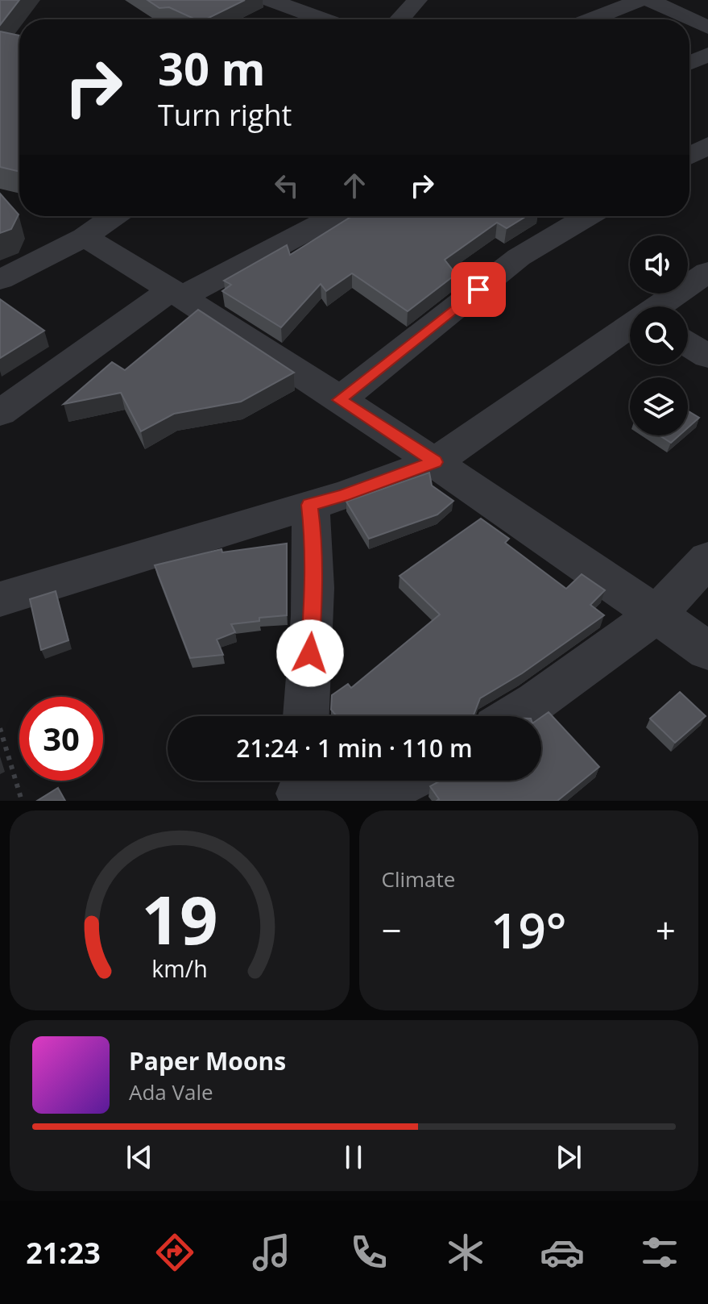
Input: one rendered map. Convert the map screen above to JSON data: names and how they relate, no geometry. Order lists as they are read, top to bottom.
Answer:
{
  "page": {
    "turn": ["30 m", "Turn right"],
    "limit": "30",
    "trip": "21:24 · 1 min · 110 m",
    "tile": "Climate",
    "heat": ["−", "19°", "+"],
    "song": ["Paper Moons", "Ada Vale"],
    "tabs": "21:23",
    "gauge": ["19", "km/h"]
  }
}
